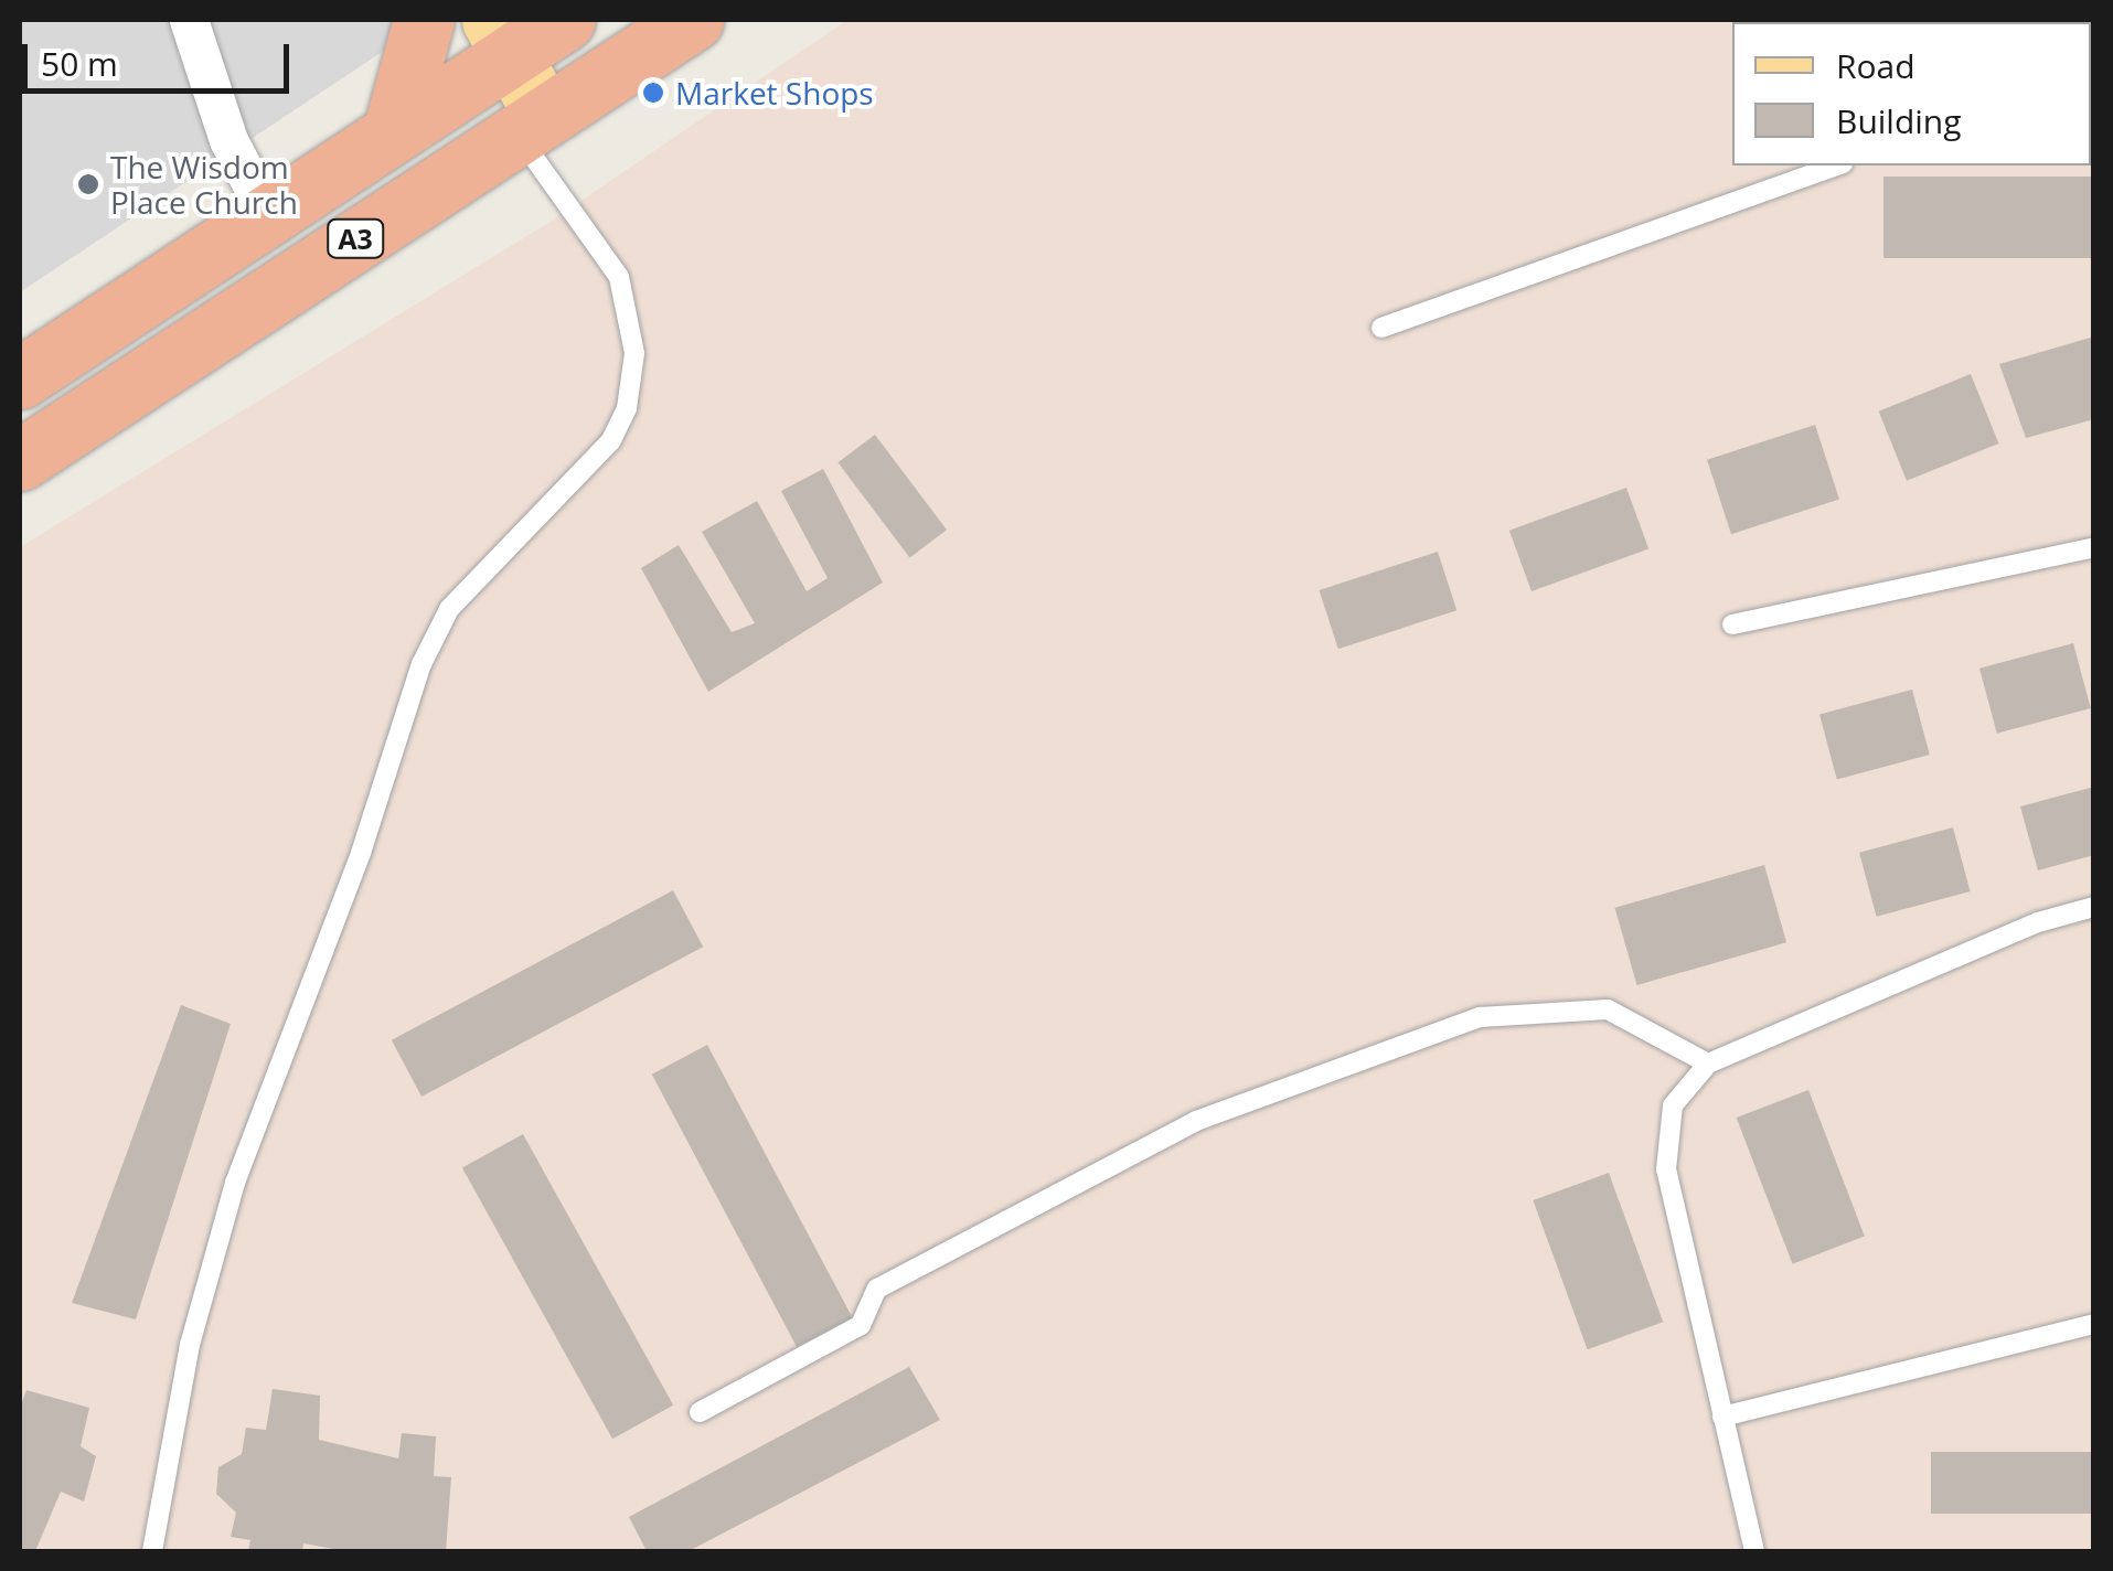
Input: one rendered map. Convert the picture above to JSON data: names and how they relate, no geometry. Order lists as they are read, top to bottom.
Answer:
{
  "streets": {
    "highway": ["A3"]
  },
  "places": ["Market Shops", "The Wisdom Place Church"],
  "legend": ["Road", "Building"],
  "scale_bar": "50 m"
}
